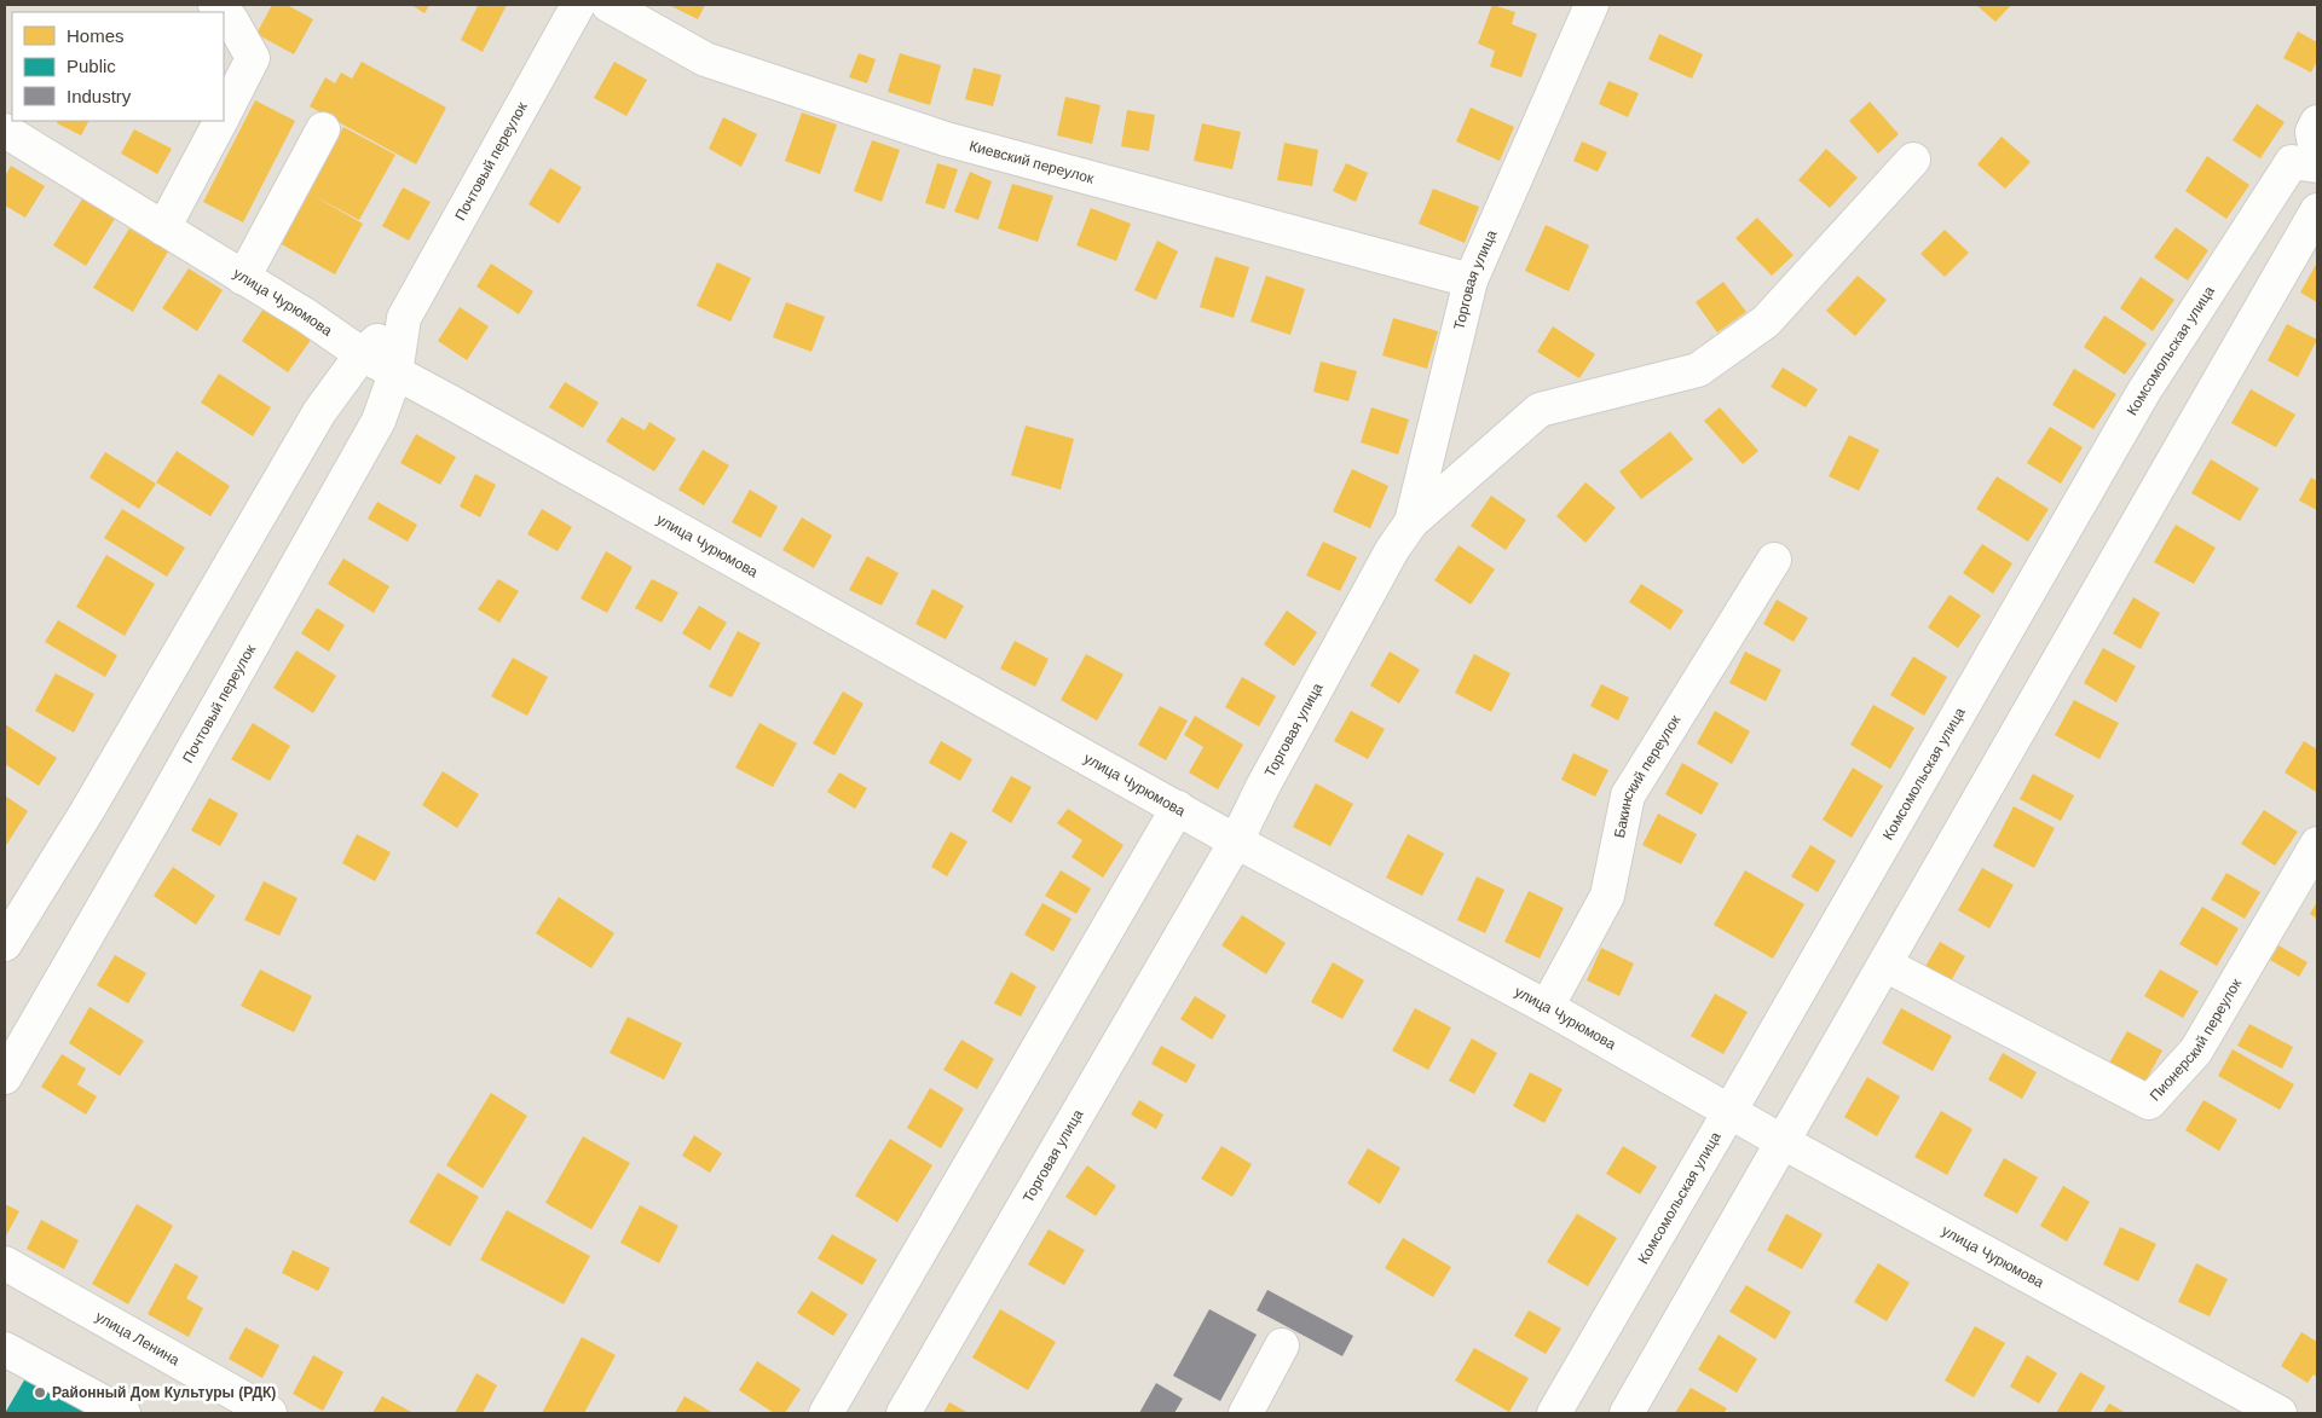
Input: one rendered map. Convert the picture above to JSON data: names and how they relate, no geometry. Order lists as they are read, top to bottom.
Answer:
{
  "streets": {
    "street": [
      "Почтовый переулок",
      "Киевский переулок",
      "Торговая улица",
      "улица Чурюмова",
      "Комсомольская улица",
      "Бакинский переулок",
      "Пионерский переулок",
      "улица Ленина"
    ]
  },
  "crossings": [
    ["Почтовый переулок", "улица Чурюмова"],
    ["Киевский переулок", "Торговая улица"],
    ["Торговая улица", "улица Чурюмова"],
    ["улица Чурюмова", "Комсомольская улица"],
    ["улица Чурюмова", "Бакинский переулок"]
  ],
  "places": ["Районный Дом Культуры (РДК)"],
  "legend": ["Homes", "Public", "Industry"]
}
